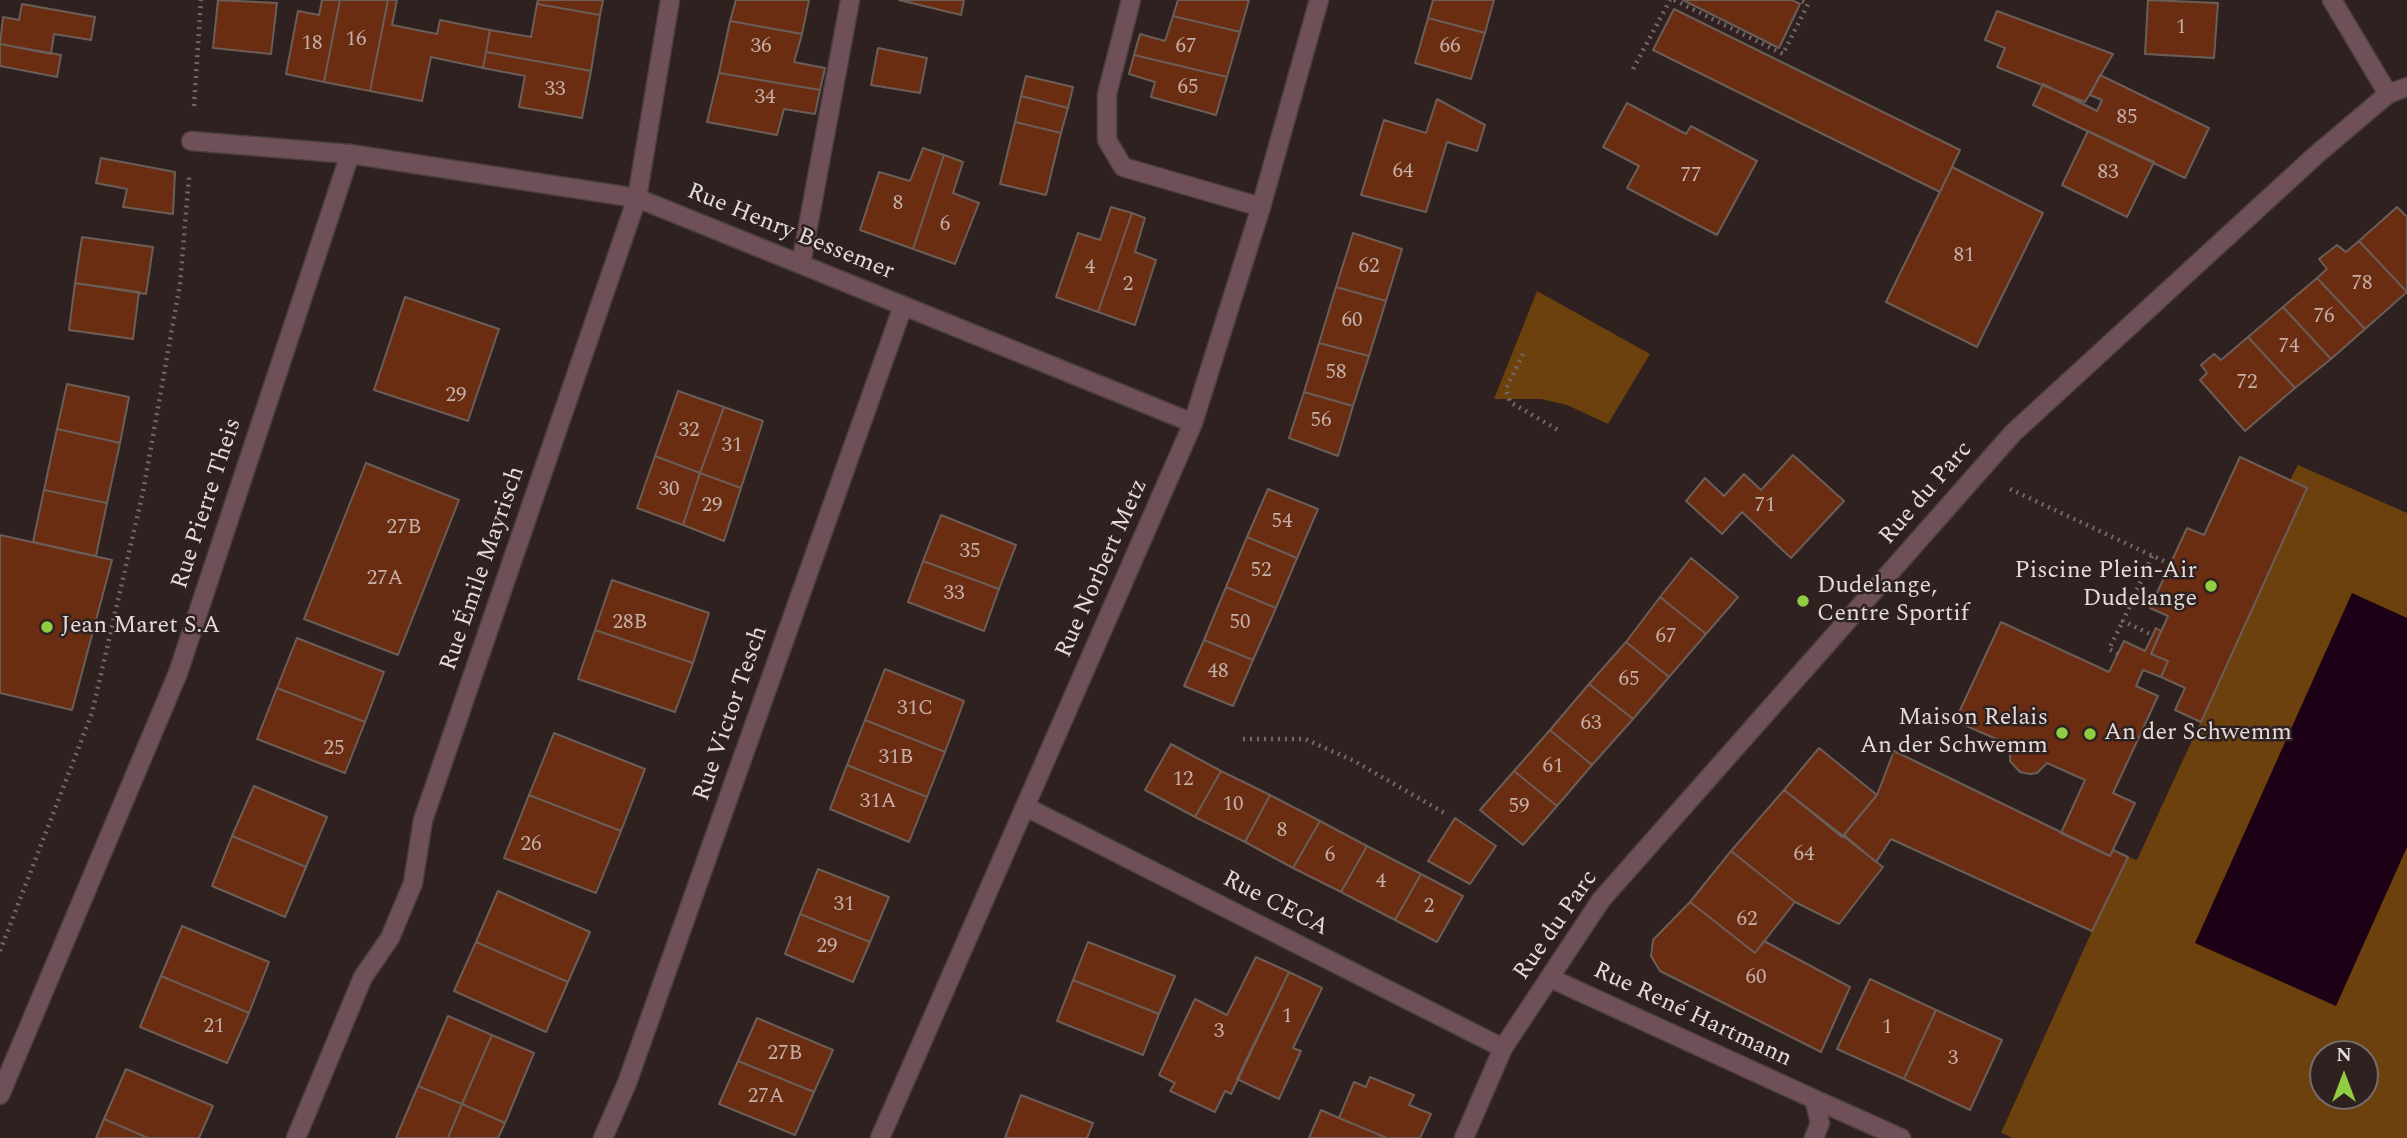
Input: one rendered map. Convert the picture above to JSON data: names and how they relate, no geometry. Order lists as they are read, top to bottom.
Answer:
{
  "streets": {
    "street": [
      "Rue Henry Bessemer",
      "Rue du Parc",
      "Rue Pierre Theis",
      "Rue Émile Mayrisch",
      "Rue Norbert Metz",
      "Rue Victor Tesch",
      "Rue CECA",
      "Rue René Hartmann"
    ]
  },
  "crossings": [
    ["Rue Henry Bessemer", "Rue Pierre Theis"],
    ["Rue Henry Bessemer", "Rue Émile Mayrisch"],
    ["Rue Henry Bessemer", "Rue Norbert Metz"],
    ["Rue Henry Bessemer", "Rue Victor Tesch"],
    ["Rue du Parc", "Rue CECA"],
    ["Rue du Parc", "Rue René Hartmann"],
    ["Rue Norbert Metz", "Rue CECA"]
  ],
  "places": [
    "Piscine Plein-Air Dudelange",
    "Dudelange, Centre Sportif",
    "Jean Maret S.A",
    "Maison Relais An der Schwemm",
    "An der Schwemm"
  ],
  "house_numbers": [
    "1",
    "16",
    "18",
    "36",
    "67",
    "66",
    "65",
    "33",
    "34",
    "85",
    "64",
    "83",
    "77",
    "8",
    "6",
    "81",
    "62",
    "4",
    "78",
    "2",
    "76",
    "60",
    "74",
    "58",
    "72",
    "29",
    "56",
    "32",
    "31",
    "30",
    "29",
    "71",
    "54",
    "27B",
    "35",
    "52",
    "27A",
    "33",
    "28B",
    "50",
    "67",
    "48",
    "65",
    "31C",
    "63",
    "25",
    "31B",
    "61",
    "12",
    "31A",
    "10",
    "59",
    "8",
    "26",
    "64",
    "6",
    "4",
    "31",
    "2",
    "62",
    "29",
    "60",
    "1",
    "21",
    "1",
    "3",
    "27B",
    "3",
    "27A"
  ],
  "north": "top"
}
